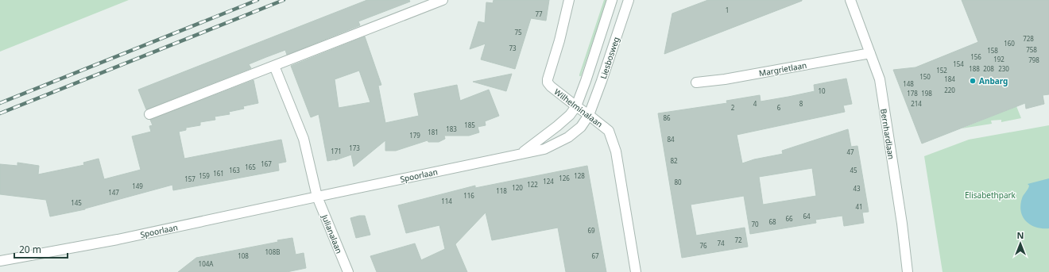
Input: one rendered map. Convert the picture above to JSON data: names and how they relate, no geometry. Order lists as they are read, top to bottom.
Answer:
{
  "streets": {
    "street": [
      "Liesbosweg",
      "Margrietlaan",
      "Wilhelminalaan",
      "Bernhardlaan",
      "Spoorlaan",
      "Julianalaan"
    ]
  },
  "crossings": [
    ["Liesbosweg", "Wilhelminalaan"],
    ["Liesbosweg", "Spoorlaan"],
    ["Margrietlaan", "Bernhardlaan"],
    ["Wilhelminalaan", "Spoorlaan"],
    ["Spoorlaan", "Julianalaan"]
  ],
  "parks": ["Elisabethpark"],
  "places": ["Anbarg"],
  "house_numbers": [
    "1",
    "77",
    "75",
    "728",
    "160",
    "73",
    "758",
    "158",
    "156",
    "192",
    "798",
    "154",
    "188",
    "208",
    "230",
    "152",
    "150",
    "184",
    "148",
    "220",
    "10",
    "178",
    "198",
    "4",
    "8",
    "214",
    "2",
    "6",
    "86",
    "185",
    "183",
    "181",
    "179",
    "84",
    "173",
    "171",
    "47",
    "82",
    "167",
    "165",
    "163",
    "45",
    "161",
    "159",
    "128",
    "126",
    "157",
    "124",
    "80",
    "122",
    "149",
    "120",
    "43",
    "118",
    "147",
    "116",
    "114",
    "145",
    "41",
    "64",
    "66",
    "68",
    "70",
    "69",
    "72",
    "74",
    "76",
    "108B",
    "108",
    "67",
    "104A"
  ],
  "scale_bar": "20 m",
  "north": "top"
}
